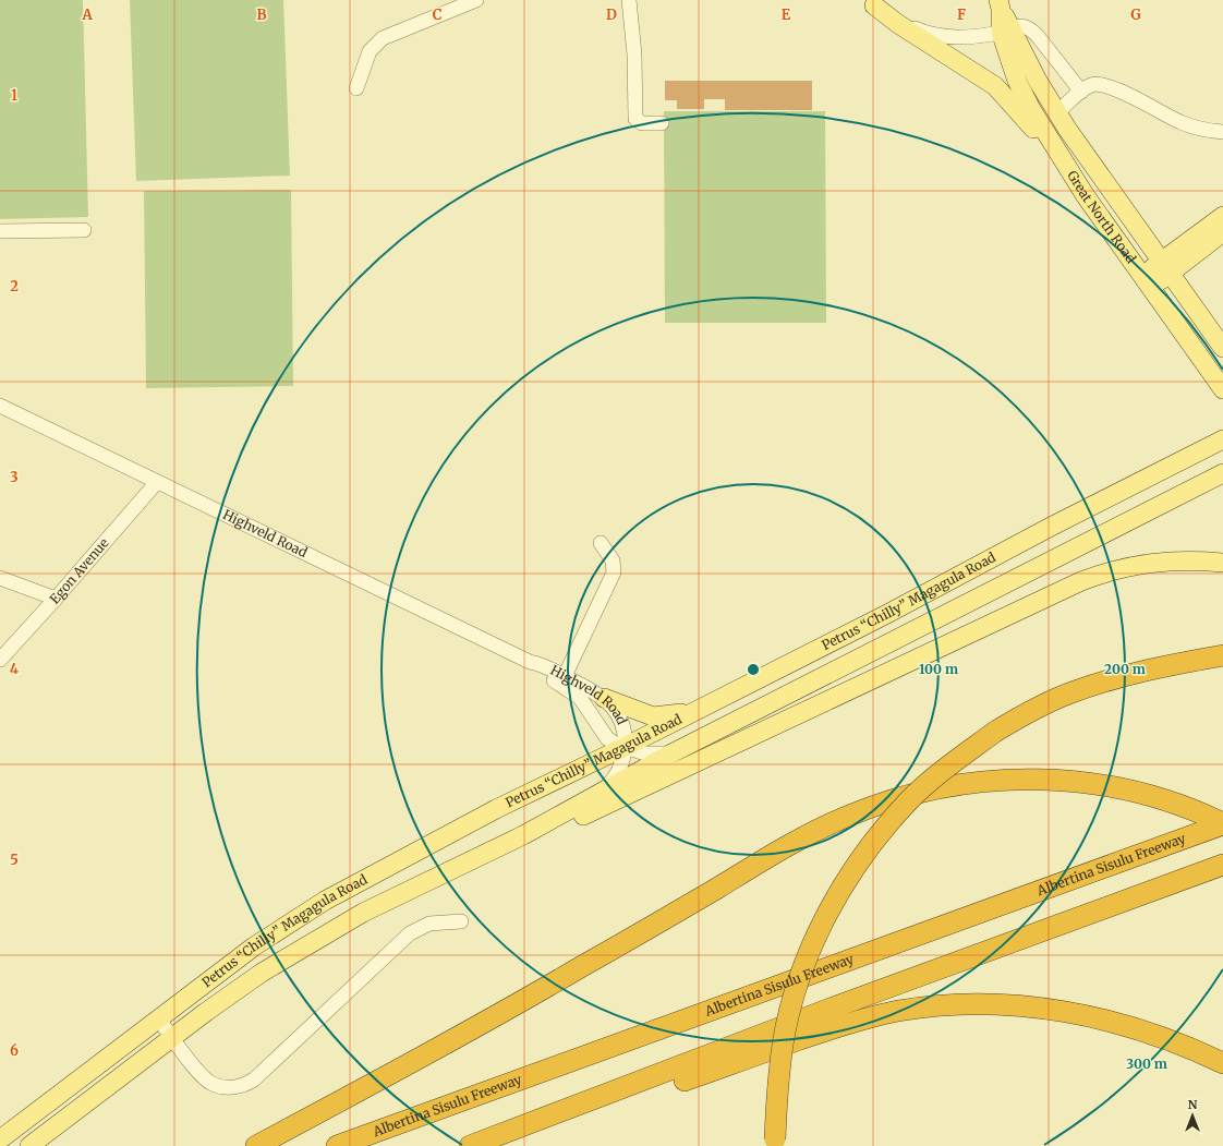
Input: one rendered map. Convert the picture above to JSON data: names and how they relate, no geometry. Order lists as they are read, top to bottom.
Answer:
{
  "streets": {
    "highway": ["Albertina Sisulu Freeway"],
    "main road": ["Great North Road", "Petrus “Chilly” Magagula Road"],
    "street": ["Highveld Road", "Egon Avenue"]
  },
  "crossings": [
    ["Highveld Road", "Egon Avenue"],
    ["Highveld Road", "Petrus “Chilly” Magagula Road"]
  ],
  "north": "top",
  "grid": {
    "columns": [
      "A",
      "B",
      "C",
      "D",
      "E",
      "F",
      "G"
    ],
    "rows": [
      "1",
      "2",
      "3",
      "4",
      "5",
      "6"
    ]
  },
  "rings": ["100 m", "200 m", "300 m"]
}
